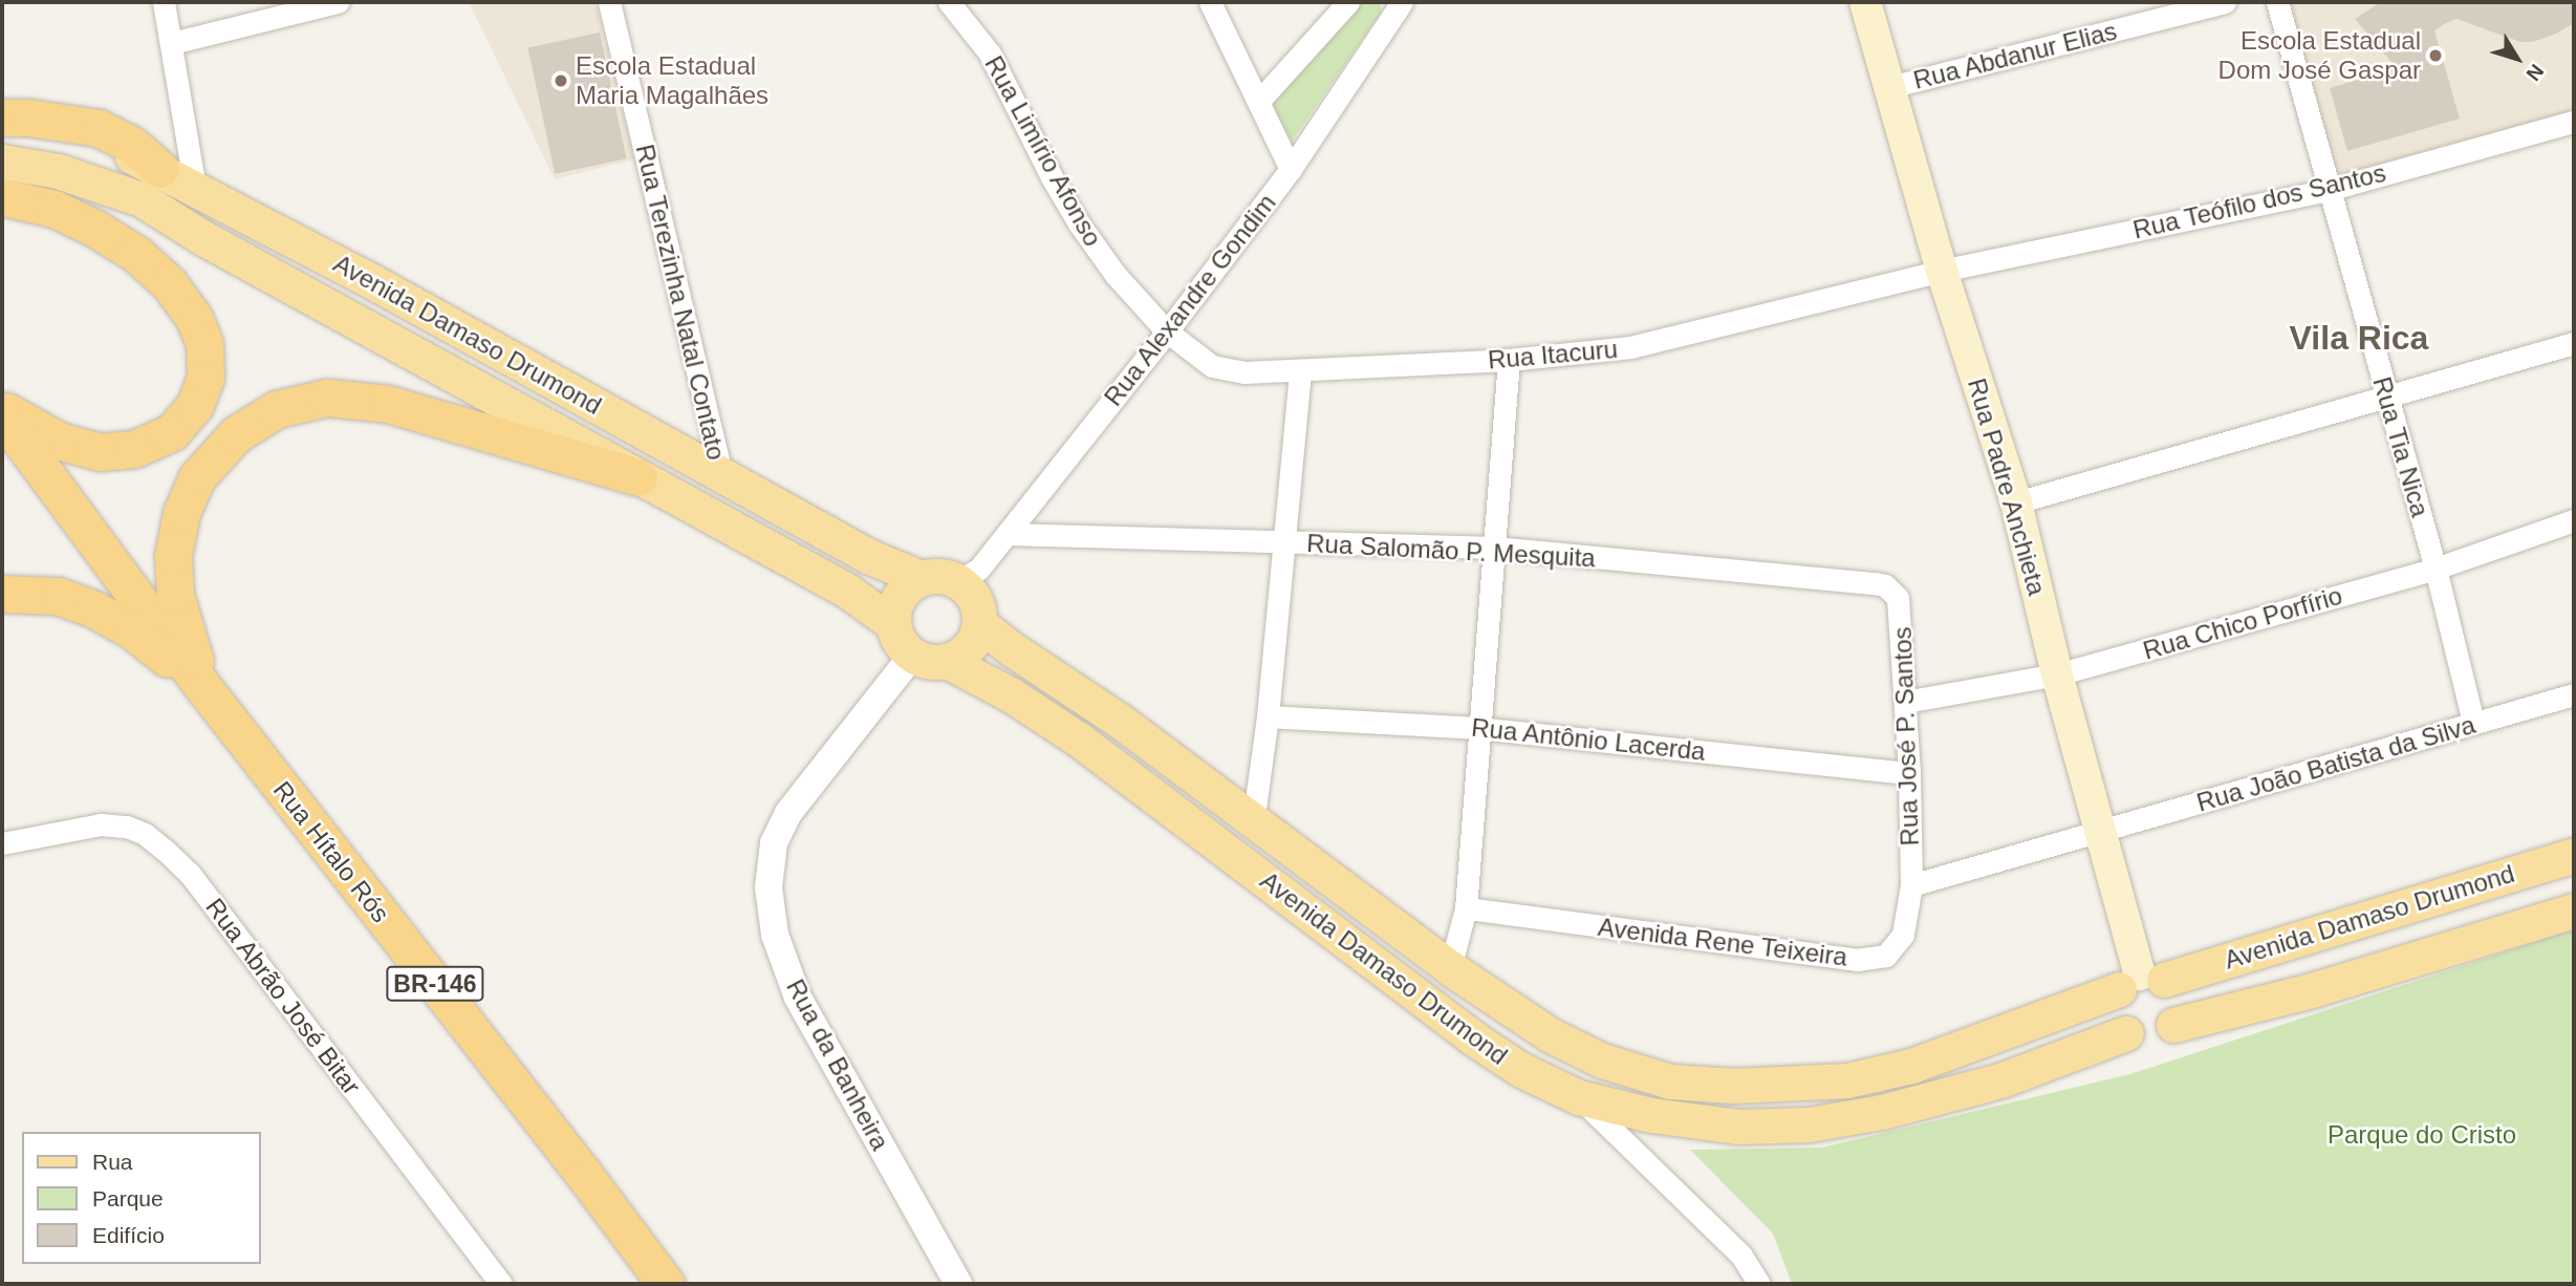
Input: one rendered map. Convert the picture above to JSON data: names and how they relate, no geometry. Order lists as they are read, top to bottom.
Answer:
{
  "streets": {
    "highway": ["Rua Hítalo Rós", "BR-146"],
    "main road": ["Avenida Damaso Drumond", "Rua Padre Anchieta"],
    "street": [
      "Rua Abdanur Elias",
      "Rua Limírio Afonso",
      "Rua Teófilo dos Santos",
      "Rua Alexandre Gondim",
      "Rua Terezinha Natal Contato",
      "Rua Itacuru",
      "Rua Tia Nica",
      "Rua Salomão P. Mesquita",
      "Rua Chico Porfírio",
      "Rua José P. Santos",
      "Rua Antônio Lacerda",
      "Rua João Batista da Silva",
      "Avenida Rene Teixeira",
      "Rua Abrão José Bitar",
      "Rua da Banheira"
    ]
  },
  "crossings": [
    ["Rua Abdanur Elias", "Rua Padre Anchieta"],
    ["Rua Limírio Afonso", "Rua Alexandre Gondim"],
    ["Rua Limírio Afonso", "Rua Itacuru"],
    ["Rua Teófilo dos Santos", "Rua Itacuru"],
    ["Rua Teófilo dos Santos", "Rua Tia Nica"],
    ["Rua Teófilo dos Santos", "Rua Padre Anchieta"],
    ["Rua Alexandre Gondim", "Avenida Damaso Drumond"],
    ["Rua Alexandre Gondim", "Rua Itacuru"],
    ["Rua Alexandre Gondim", "Rua Salomão P. Mesquita"],
    ["Rua Alexandre Gondim", "Rua da Banheira"],
    ["Rua Terezinha Natal Contato", "Avenida Damaso Drumond"],
    ["Avenida Damaso Drumond", "Rua Padre Anchieta"],
    ["Avenida Damaso Drumond", "Rua da Banheira"],
    ["Rua Itacuru", "Rua Padre Anchieta"],
    ["Rua Tia Nica", "Rua Chico Porfírio"],
    ["Rua Tia Nica", "Rua João Batista da Silva"],
    ["Rua Padre Anchieta", "Rua Chico Porfírio"],
    ["Rua Padre Anchieta", "Rua João Batista da Silva"],
    ["Rua Salomão P. Mesquita", "Rua José P. Santos"],
    ["Rua Chico Porfírio", "Rua José P. Santos"],
    ["Rua José P. Santos", "Rua Antônio Lacerda"],
    ["Rua José P. Santos", "Avenida Rene Teixeira"]
  ],
  "districts": ["Vila Rica"],
  "parks": ["Parque do Cristo"],
  "places": ["Escola Estadual Dom José Gaspar", "Escola Estadual Maria Magalhães"],
  "legend": ["Rua", "Parque", "Edifício"],
  "north": "bottom right"
}
